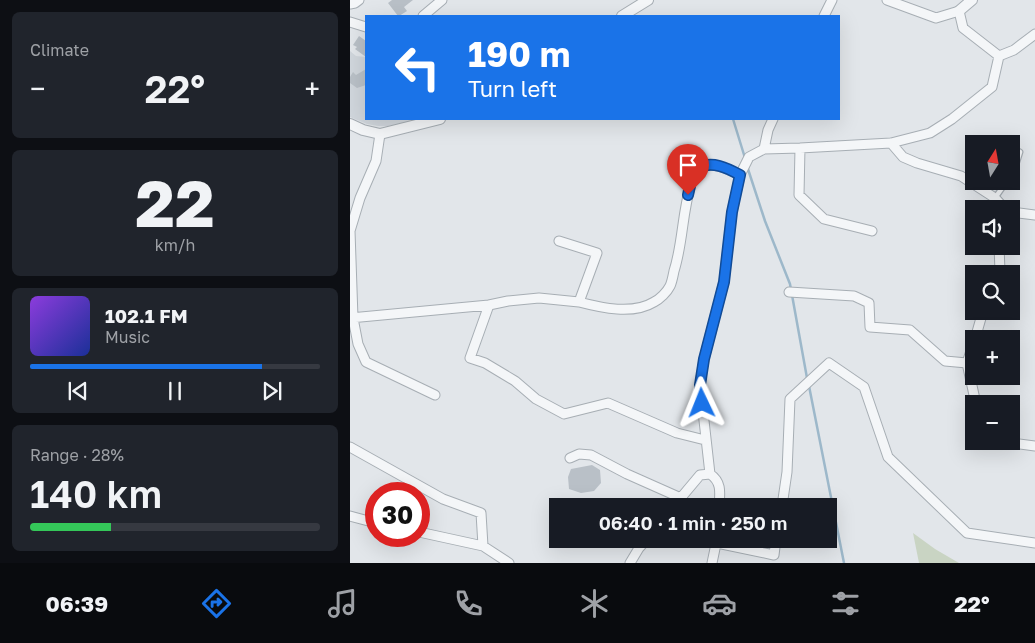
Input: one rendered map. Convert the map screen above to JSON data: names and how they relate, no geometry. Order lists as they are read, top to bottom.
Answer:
{
  "north": "top",
  "page": {
    "tile": [
      "Climate",
      ["22", "km/h"],
      ["Range · 28%", "140 km"]
    ],
    "turn": ["190 m", "Turn left"],
    "heat": ["−", "22°", "+"],
    "map_buttons": ["+", "−"],
    "song": ["102.1 FM", "Music"],
    "limit": "30",
    "trip": "06:40 · 1 min · 250 m",
    "tabs": ["06:39", "22°"]
  }
}
